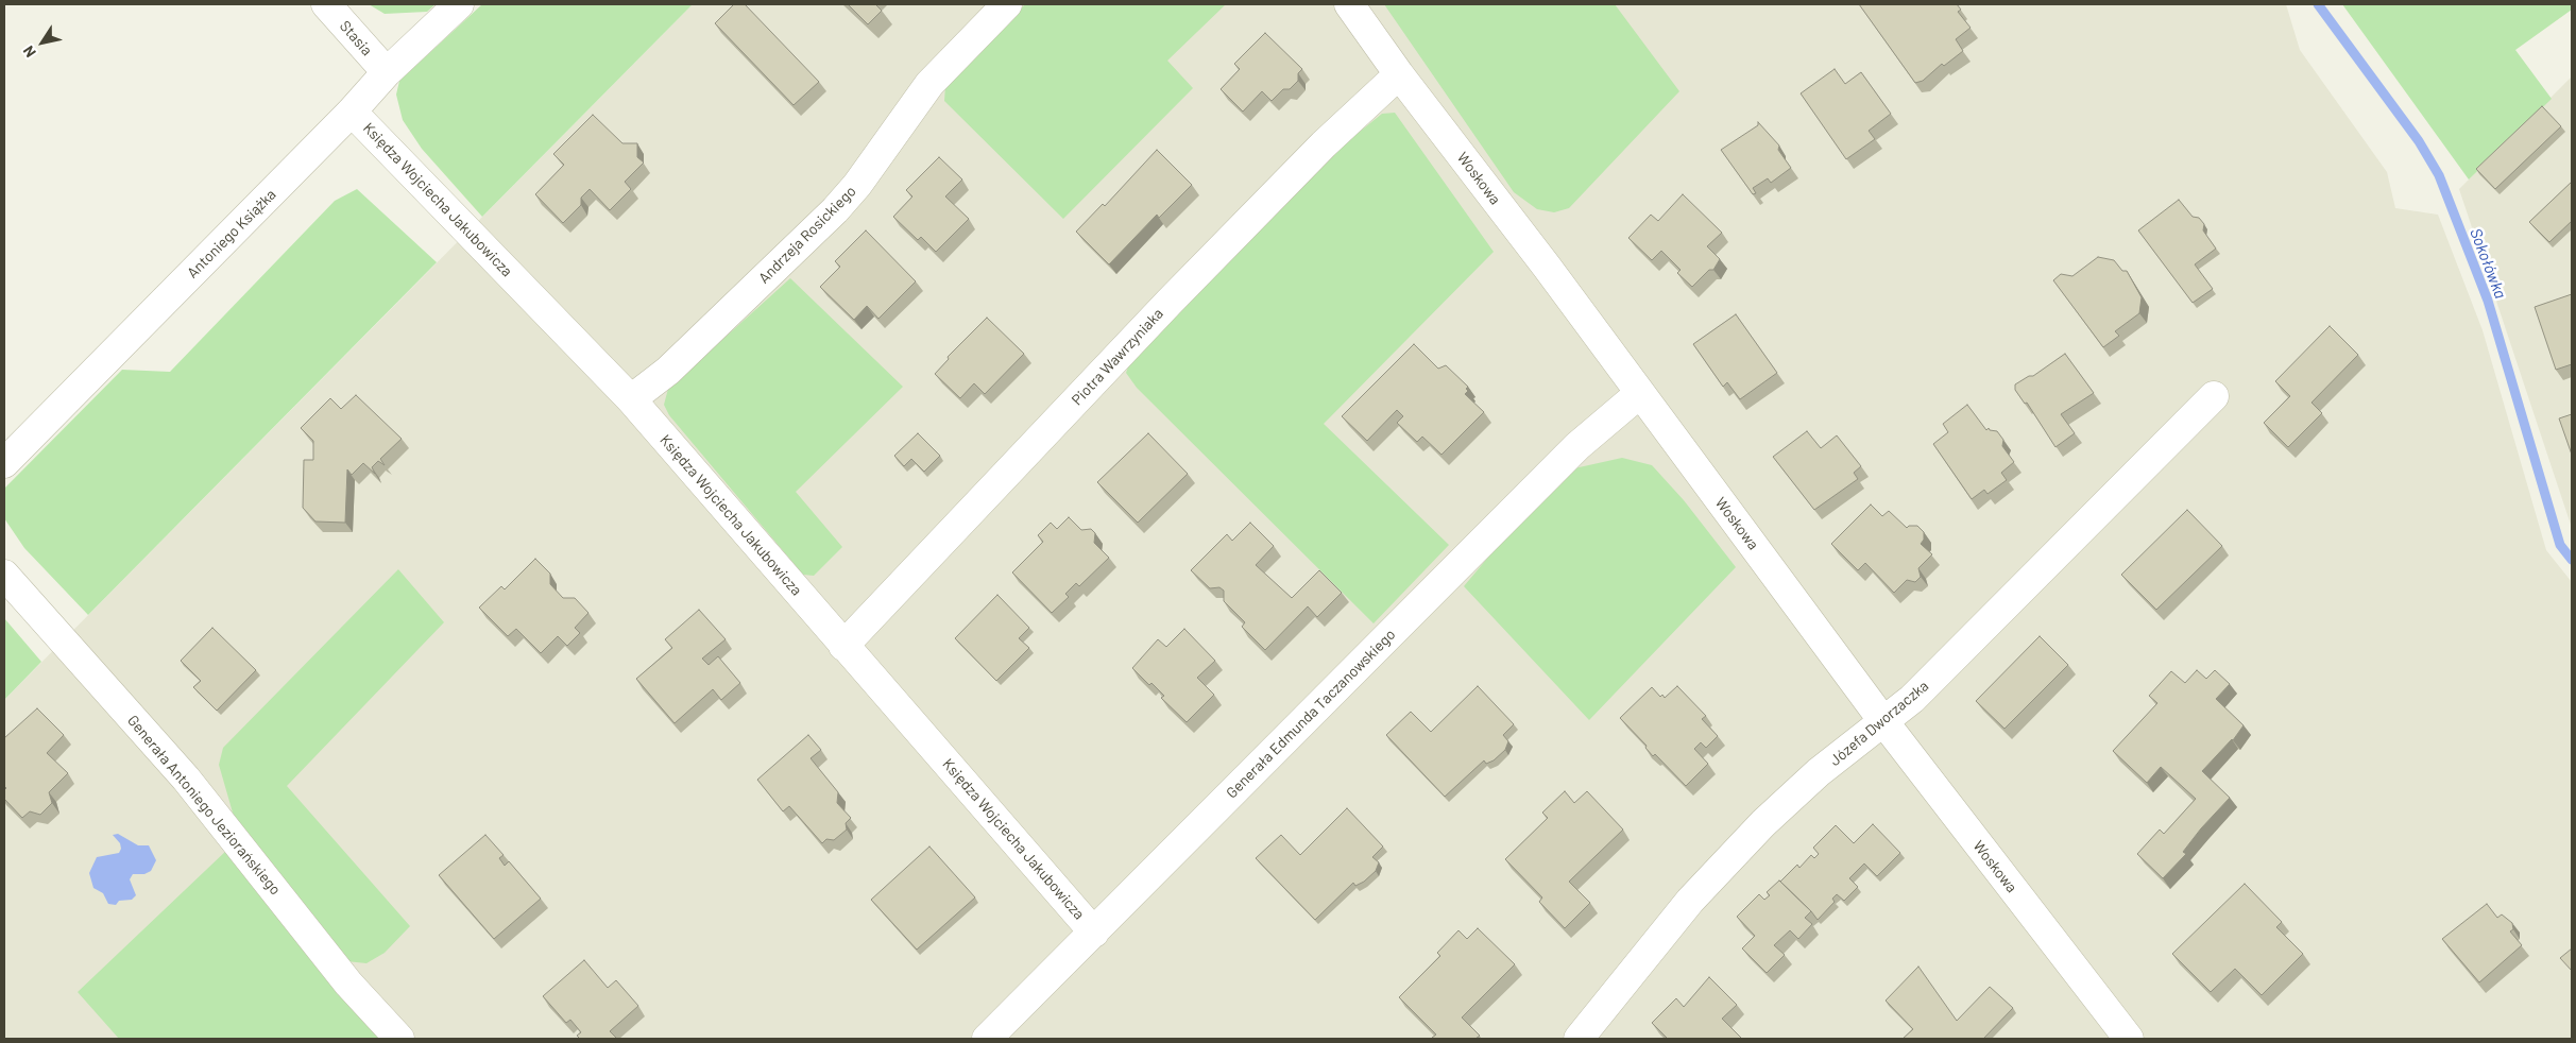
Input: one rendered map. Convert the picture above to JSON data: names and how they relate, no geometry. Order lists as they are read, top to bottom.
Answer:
{
  "streets": {
    "street": [
      "Stasia",
      "Woskowa",
      "Księdza Wojciecha Jakubowicza",
      "Antoniego Książka",
      "Andrzeja Rosickiego",
      "Piotra Wawrzyniaka",
      "Generała Edmunda Taczanowskiego",
      "Józefa Dworzaczka",
      "Generała Antoniego Jeziorańskiego"
    ]
  },
  "crossings": [
    ["Stasia", "Antoniego Książka"],
    ["Woskowa", "Piotra Wawrzyniaka"],
    ["Woskowa", "Generała Edmunda Taczanowskiego"],
    ["Woskowa", "Józefa Dworzaczka"],
    ["Księdza Wojciecha Jakubowicza", "Antoniego Książka"],
    ["Księdza Wojciecha Jakubowicza", "Andrzeja Rosickiego"],
    ["Księdza Wojciecha Jakubowicza", "Piotra Wawrzyniaka"],
    ["Księdza Wojciecha Jakubowicza", "Generała Edmunda Taczanowskiego"]
  ],
  "water": ["Sokołówka"],
  "north": "bottom left"
}
